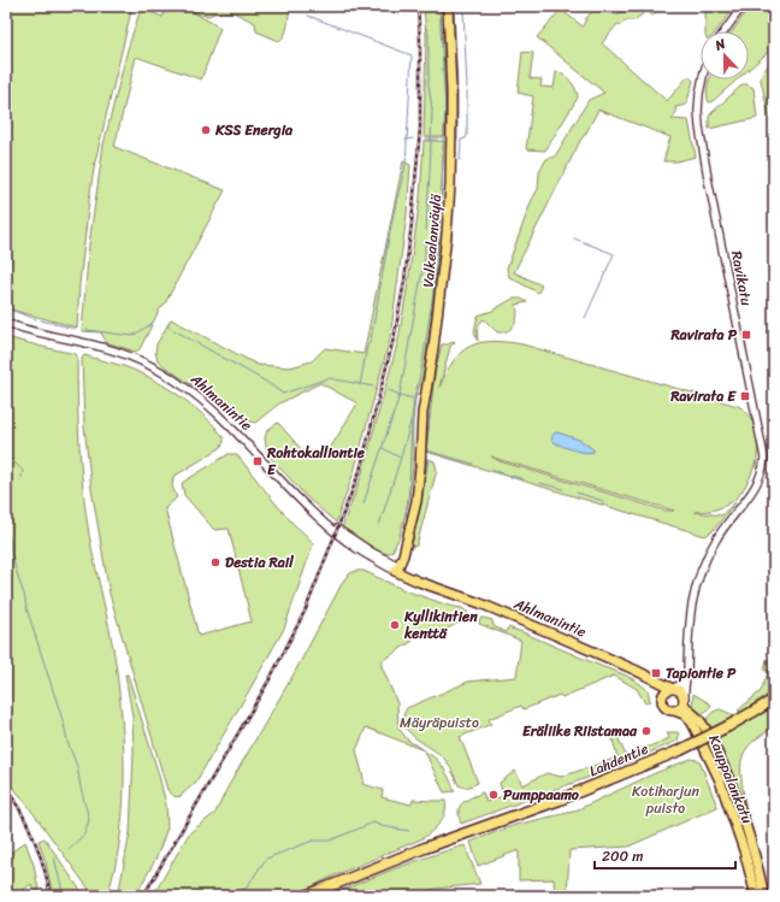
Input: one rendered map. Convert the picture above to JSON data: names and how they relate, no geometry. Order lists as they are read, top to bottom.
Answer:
{
  "streets": {
    "highway": ["Lahdentie"],
    "main road": ["Valkealanväylä", "Ahlmanintie", "Kauppalankatu"],
    "street": ["Ravikatu"]
  },
  "crossings": [
    ["Valkealanväylä", "Ahlmanintie"],
    ["Ravikatu", "Ahlmanintie"],
    ["Ravikatu", "Kauppalankatu"],
    ["Ahlmanintie", "Kauppalankatu"]
  ],
  "parks": ["Mäyräpuisto", "Kotiharjun puisto"],
  "places": {
    "other": [
      "KSS Energia",
      "Destia Rail",
      "Kyllikintien kenttä",
      "Eräliike Riistamaa",
      "Pumppaamo"
    ],
    "transit": [
      "Ravirata P",
      "Ravirata E",
      "Rohtokalliontie E",
      "Tapiontie P"
    ]
  },
  "scale_bar": "200 m",
  "north": "top"
}
